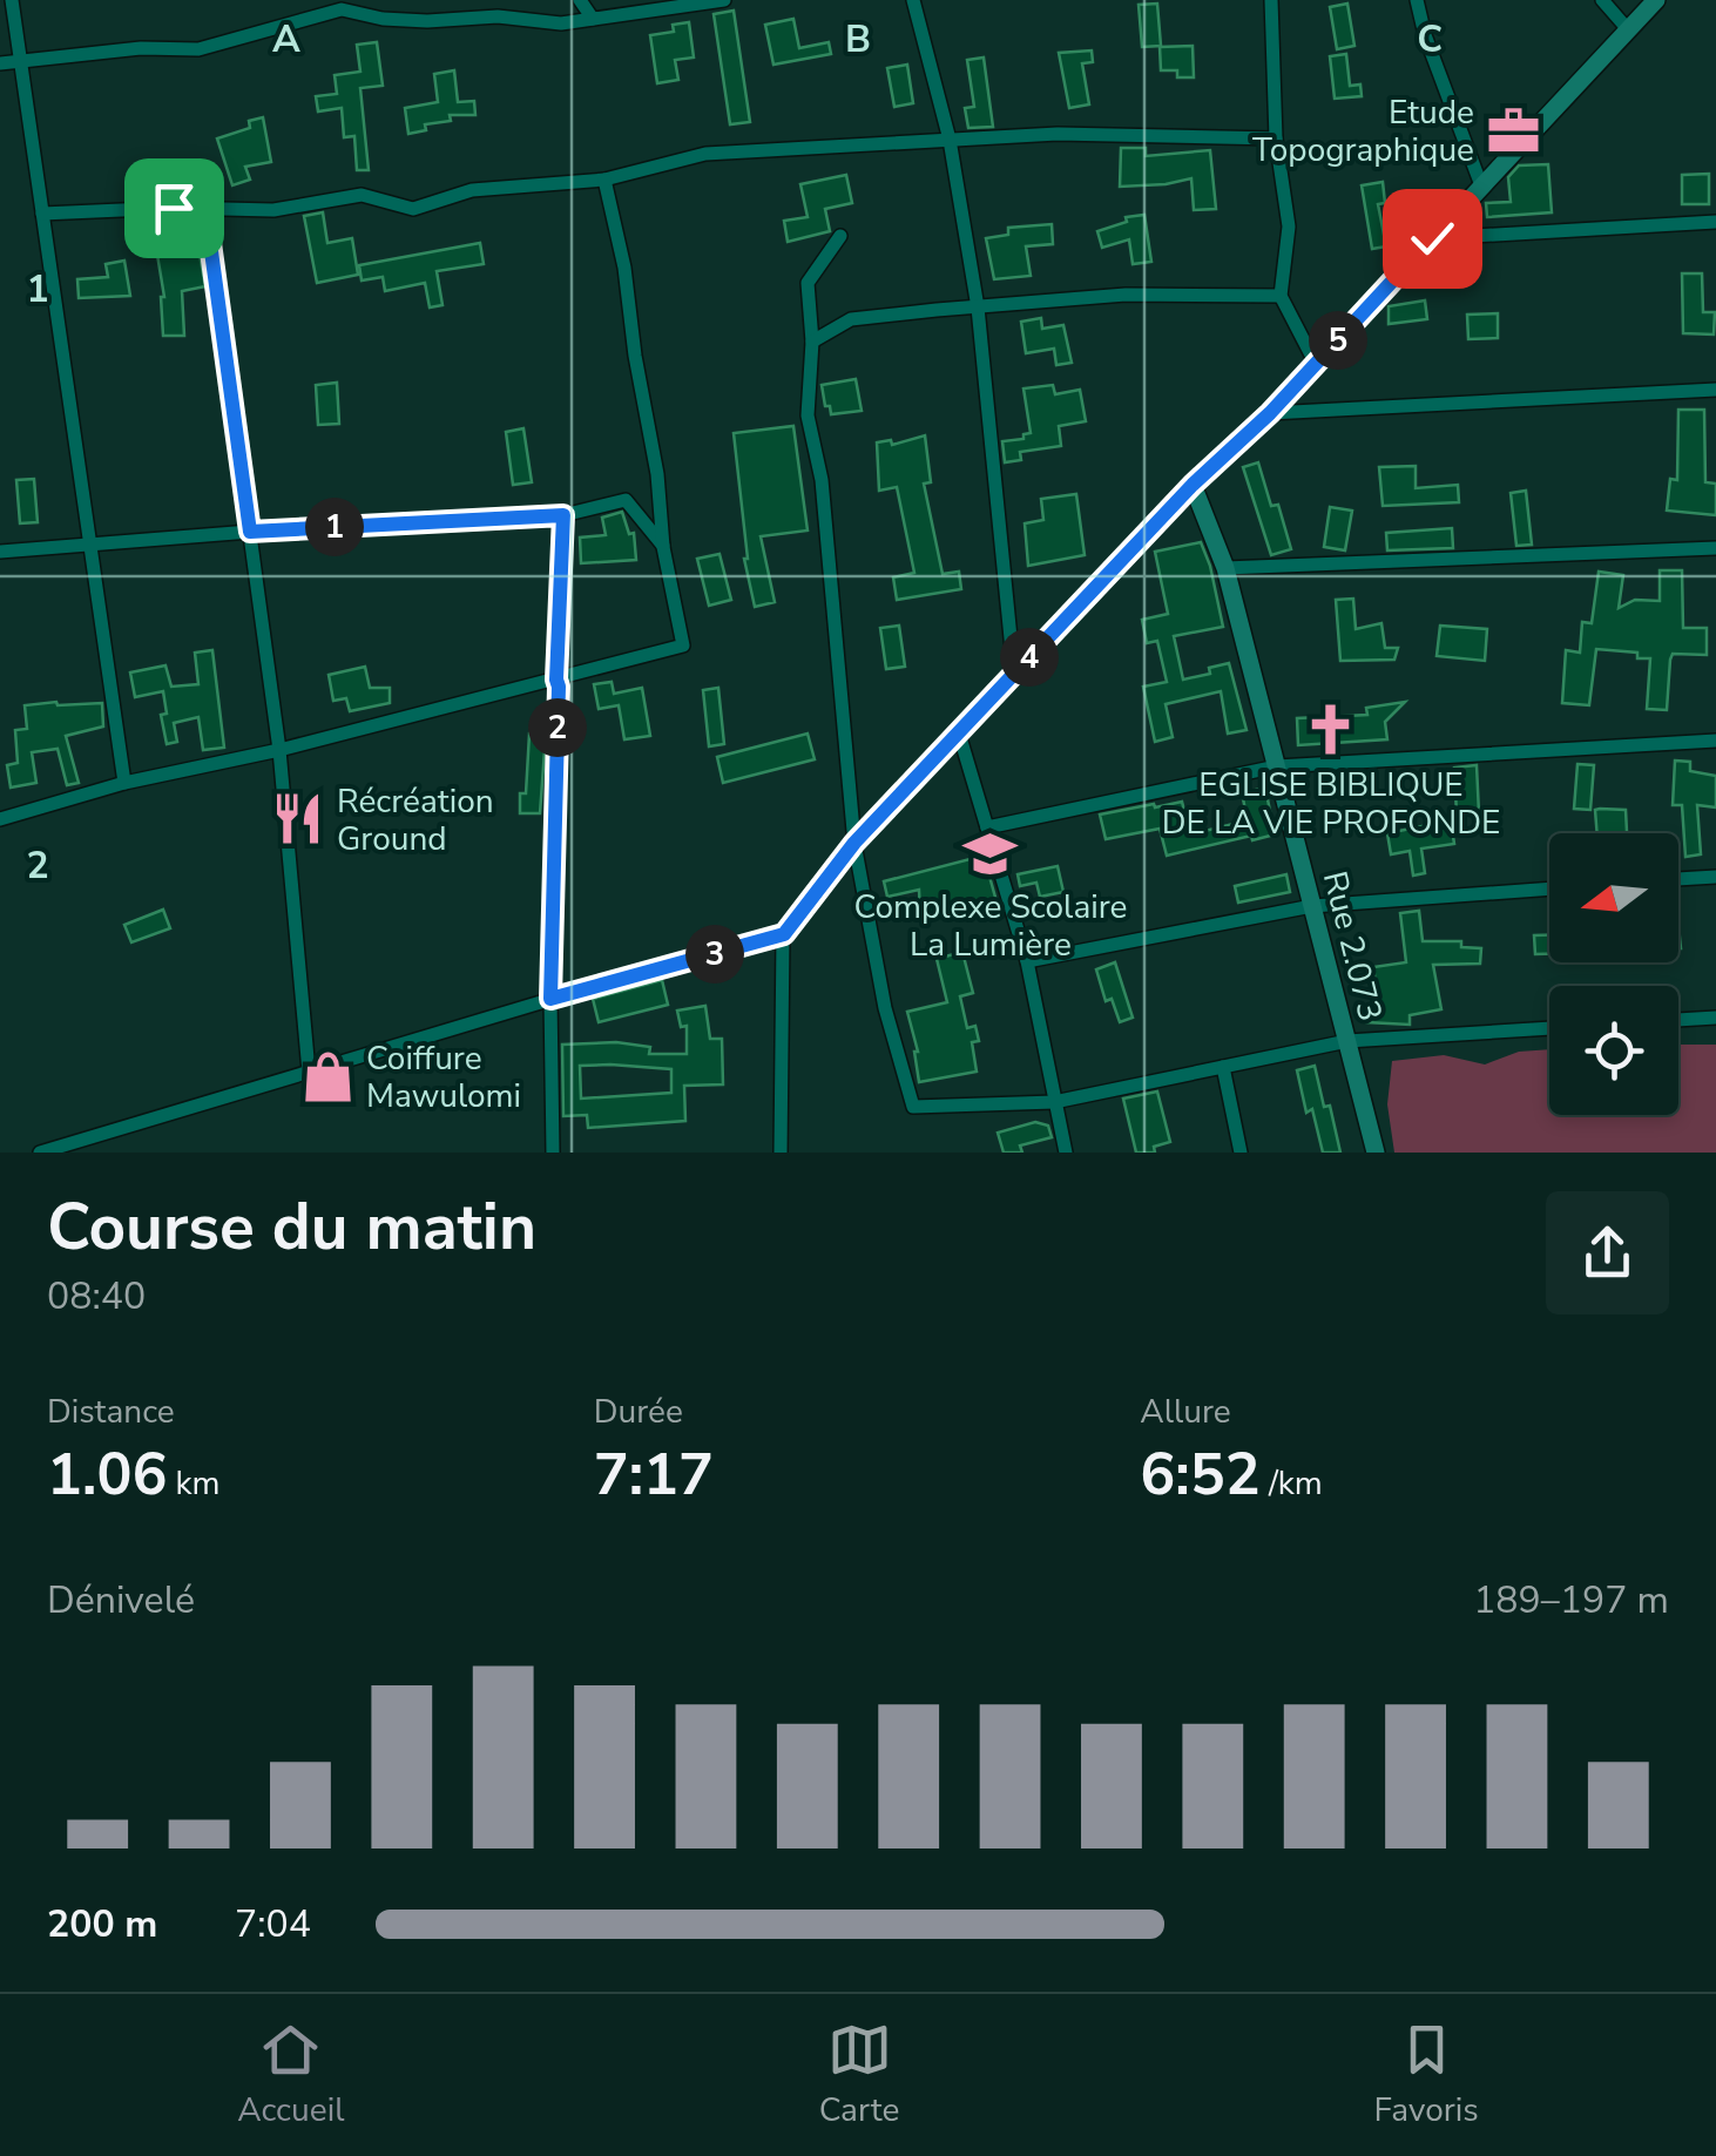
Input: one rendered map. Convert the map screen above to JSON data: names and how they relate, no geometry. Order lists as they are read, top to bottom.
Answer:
{
  "streets": {
    "street": ["Rue 2.073"]
  },
  "places": {
    "office": ["Etude Topographique"],
    "church": ["EGLISE BIBLIQUE DE LA VIE PROFONDE"],
    "restaurant": ["Récréation Ground"],
    "school or university": ["Complexe Scolaire La Lumière"],
    "shop": ["Coiffure Mawulomi"]
  },
  "north": "left",
  "page": {
    "pins": [
      "5",
      "1",
      "4",
      "2",
      "3"
    ],
    "heading": ["Course du matin", "08:40"],
    "stats": [
      ["Distance", "1.06 km"],
      ["Durée", "7:17"],
      ["Allure", "6:52 /km"]
    ],
    "chart": ["Dénivelé", "189–197 m"],
    "list": [
      {
        "name": "200 m",
        "note": "7:04"
      }
    ],
    "tabs": ["Accueil", "Carte", "Favoris"]
  },
  "grid": {
    "columns": ["A", "B", "C"],
    "rows": ["1", "2"]
  }
}
